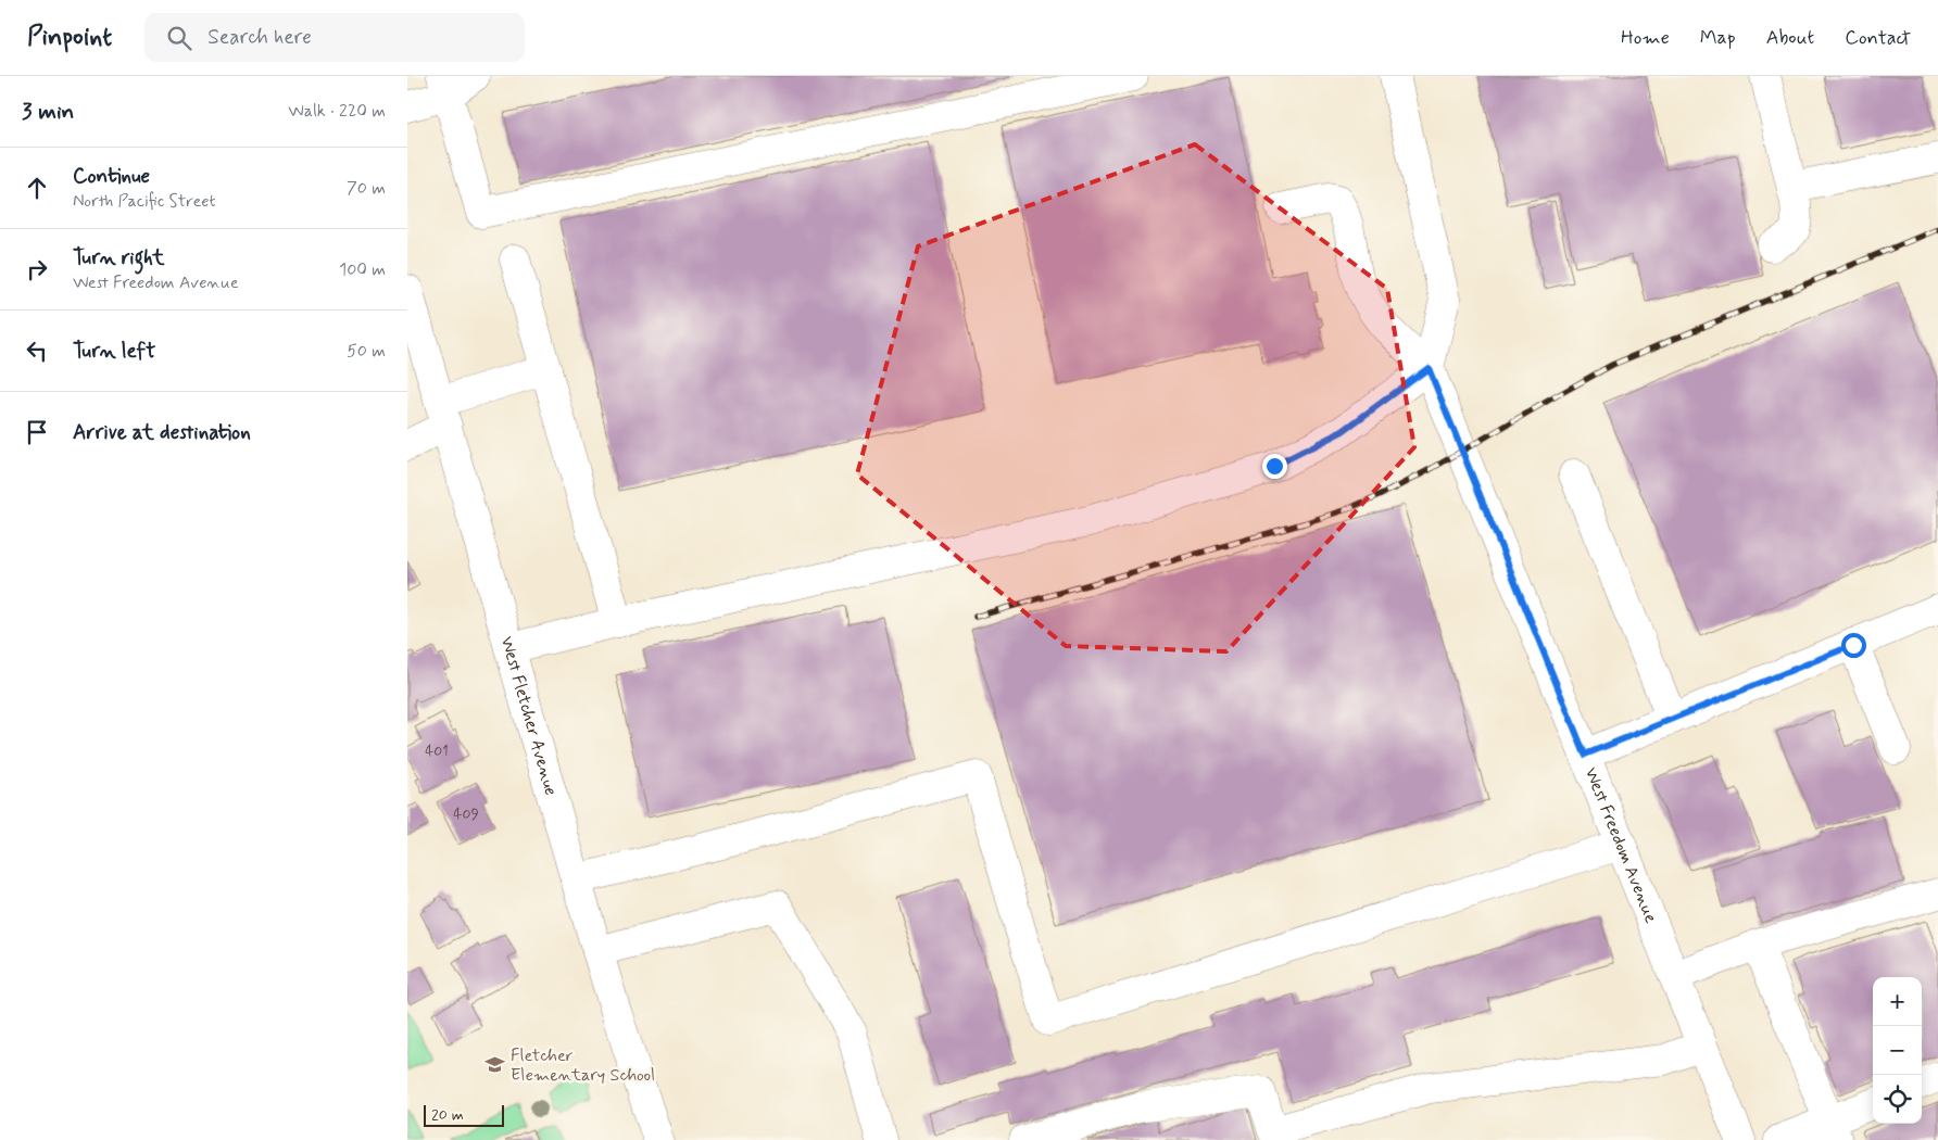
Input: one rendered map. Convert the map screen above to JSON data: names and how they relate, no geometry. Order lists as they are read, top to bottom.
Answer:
{
  "streets": {
    "street": ["West Fletcher Avenue", "West Freedom Avenue"]
  },
  "places": {
    "school or university": ["Fletcher Elementary School"]
  },
  "house_numbers": ["401", "409"],
  "scale_bar": "20 m",
  "page": {
    "header": "Pinpoint",
    "search": "Search here",
    "nav": [
      "Home",
      "Map",
      "About",
      "Contact"
    ],
    "heading": ["3 min", "Walk · 220 m"],
    "list": [
      ["Continue", "North Pacific Street", "70 m"],
      ["Turn right", "West Freedom Avenue", "100 m"],
      ["Turn left", "50 m"],
      "Arrive at destination"
    ],
    "map_buttons": ["+", "−"],
    "scale": "20 m"
  }
}
